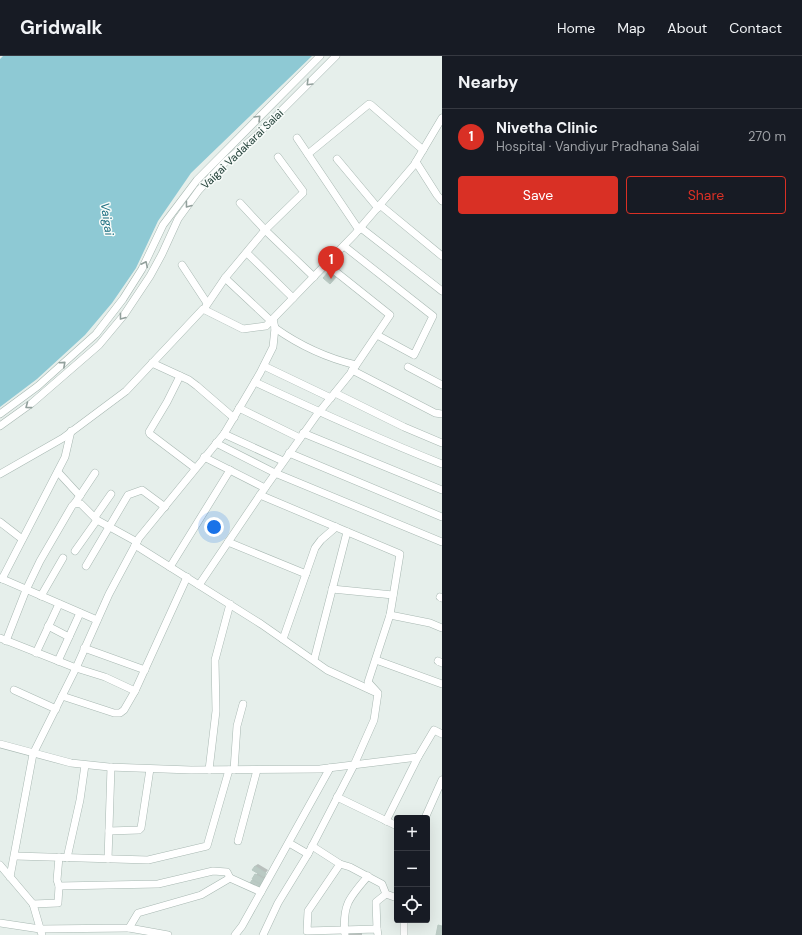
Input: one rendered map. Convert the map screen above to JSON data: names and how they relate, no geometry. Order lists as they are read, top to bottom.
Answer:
{
  "streets": {
    "street": ["Vaigai Vadakarai Salai"]
  },
  "water": ["Vaigai"],
  "page": {
    "header": "Gridwalk",
    "nav": [
      "Home",
      "Map",
      "About",
      "Contact"
    ],
    "heading": "Nearby",
    "list": [
      {
        "mark": "1",
        "name": "Nivetha Clinic",
        "note": "Hospital · Vandiyur Pradhana Salai",
        "value": "270 m"
      }
    ],
    "buttons": ["Save", "Share"],
    "pins": "1",
    "map_buttons": ["+", "−"]
  }
}
